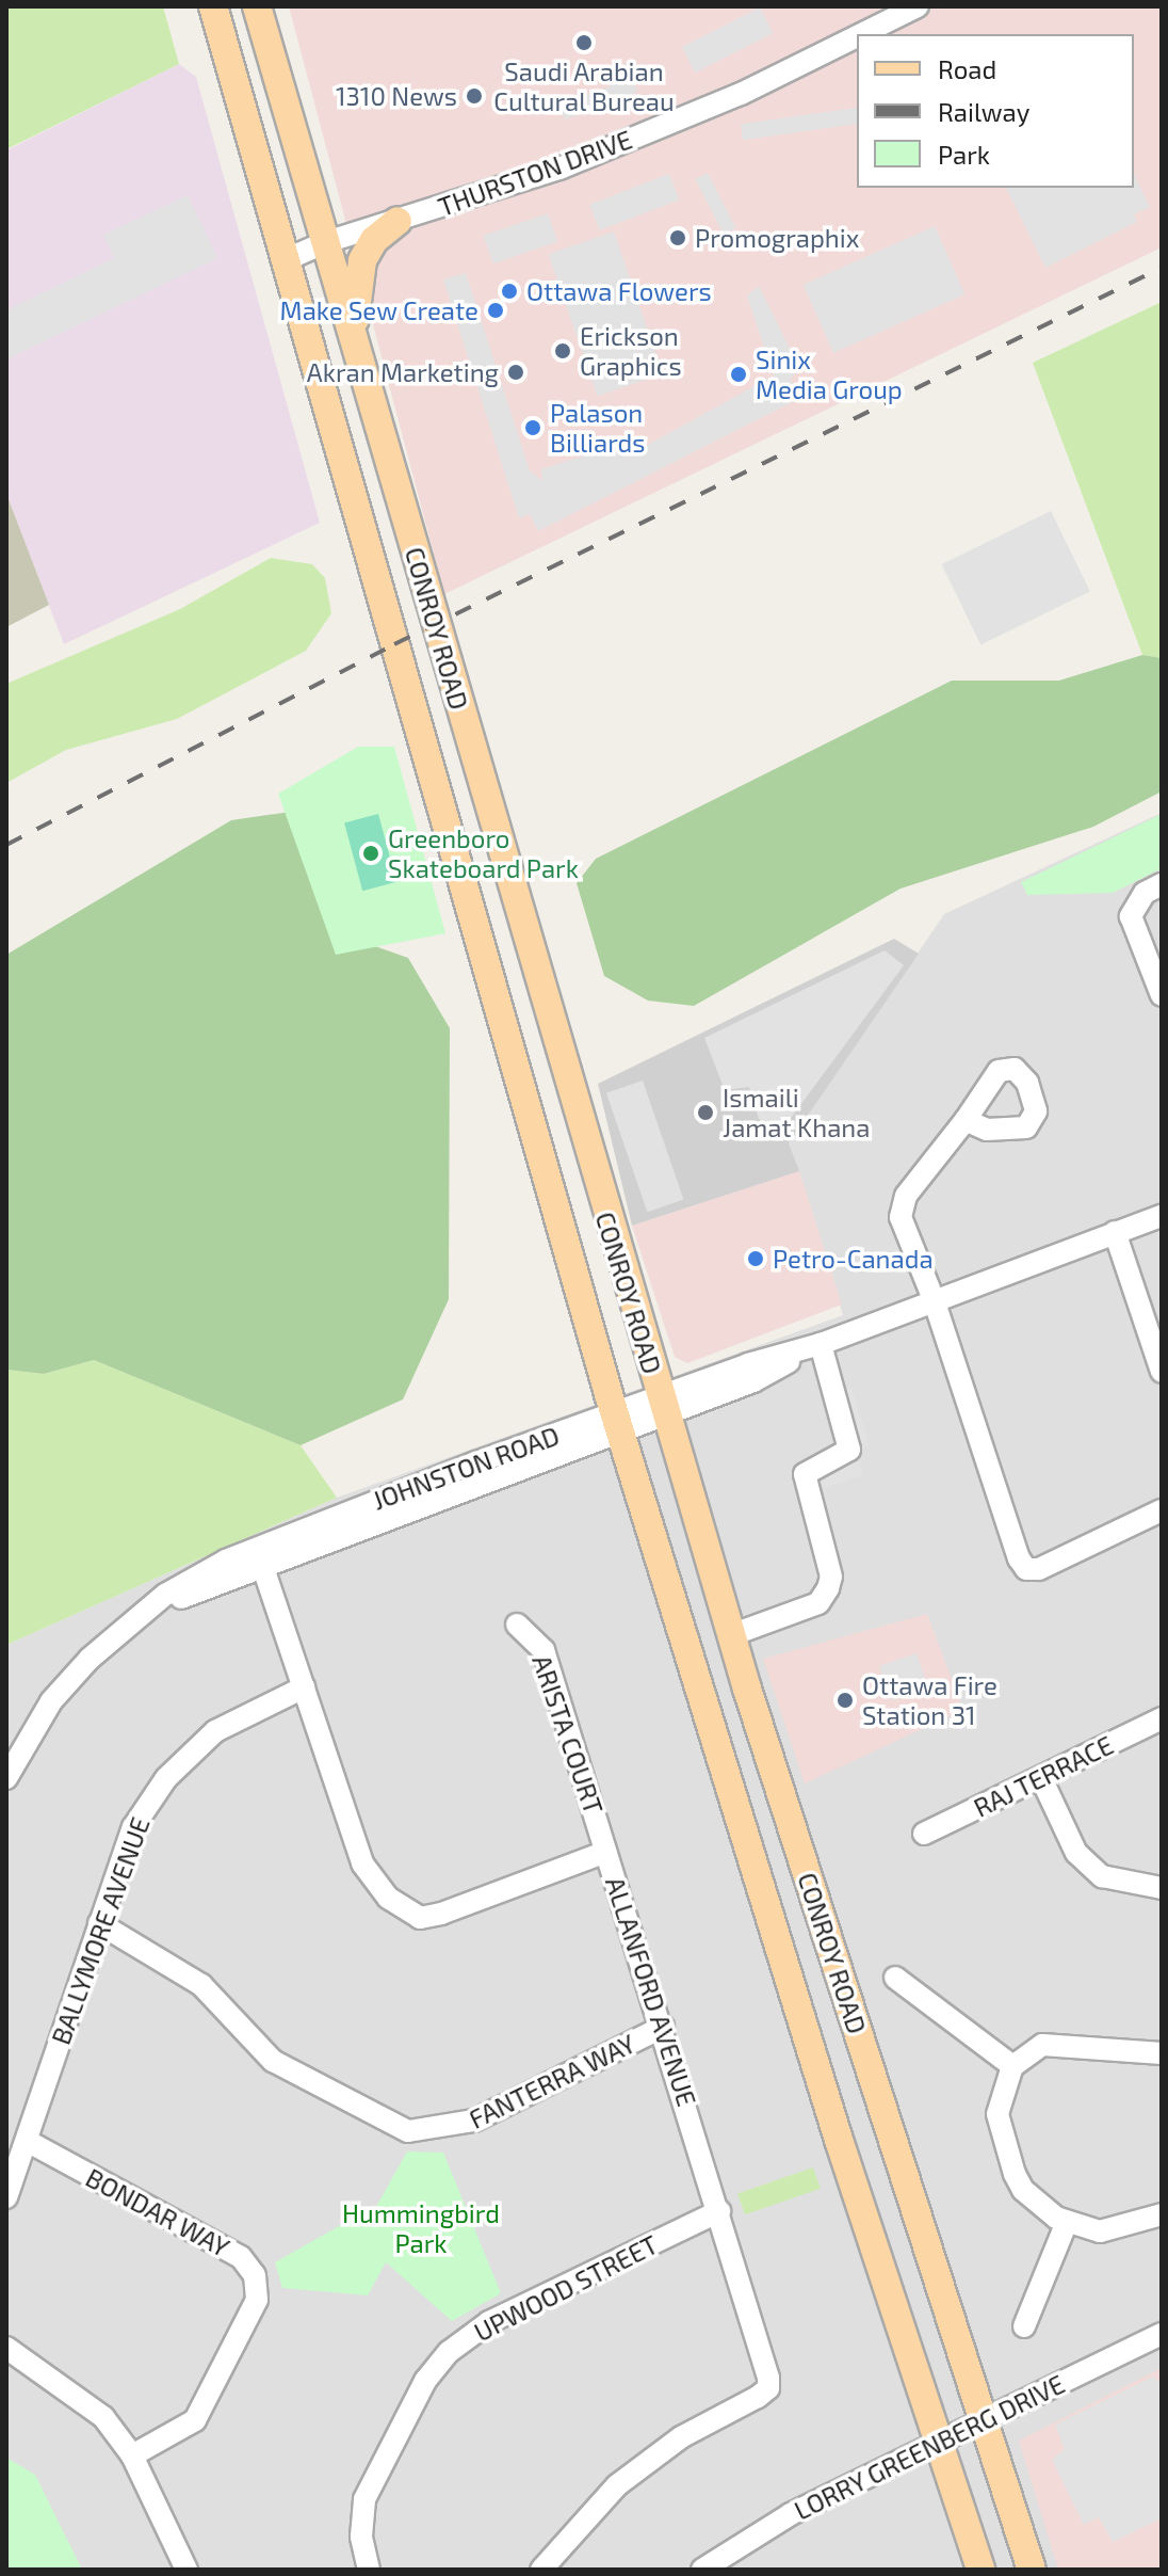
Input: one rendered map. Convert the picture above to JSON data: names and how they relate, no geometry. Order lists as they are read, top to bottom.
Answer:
{
  "streets": {
    "main road": ["CONROY ROAD"],
    "street": [
      "THURSTON DRIVE",
      "JOHNSTON ROAD",
      "ARISTA COURT",
      "RAJ TERRACE",
      "BALLYMORE AVENUE",
      "ALLANFORD AVENUE",
      "FANTERRA WAY",
      "BONDAR WAY",
      "UPWOOD STREET",
      "LORRY GREENBERG DRIVE"
    ]
  },
  "crossings": [
    ["THURSTON DRIVE", "CONROY ROAD"],
    ["CONROY ROAD", "JOHNSTON ROAD"],
    ["CONROY ROAD", "LORRY GREENBERG DRIVE"],
    ["JOHNSTON ROAD", "ALLANFORD AVENUE"],
    ["ARISTA COURT", "ALLANFORD AVENUE"],
    ["BALLYMORE AVENUE", "ALLANFORD AVENUE"],
    ["BALLYMORE AVENUE", "FANTERRA WAY"],
    ["BALLYMORE AVENUE", "BONDAR WAY"],
    ["ALLANFORD AVENUE", "FANTERRA WAY"],
    ["ALLANFORD AVENUE", "UPWOOD STREET"]
  ],
  "parks": ["Hummingbird Park"],
  "places": [
    "Saudi Arabian Cultural Bureau",
    "1310 News",
    "Promographix",
    "Ottawa Flowers",
    "Make Sew Create",
    "Erickson Graphics",
    "Akran Marketing",
    "Sinix Media Group",
    "Palason Billiards",
    "Greenboro Skateboard Park",
    "Ismaili Jamat Khana",
    "Petro-Canada",
    "Ottawa Fire Station 31"
  ],
  "legend": ["Road", "Railway", "Park"]
}
